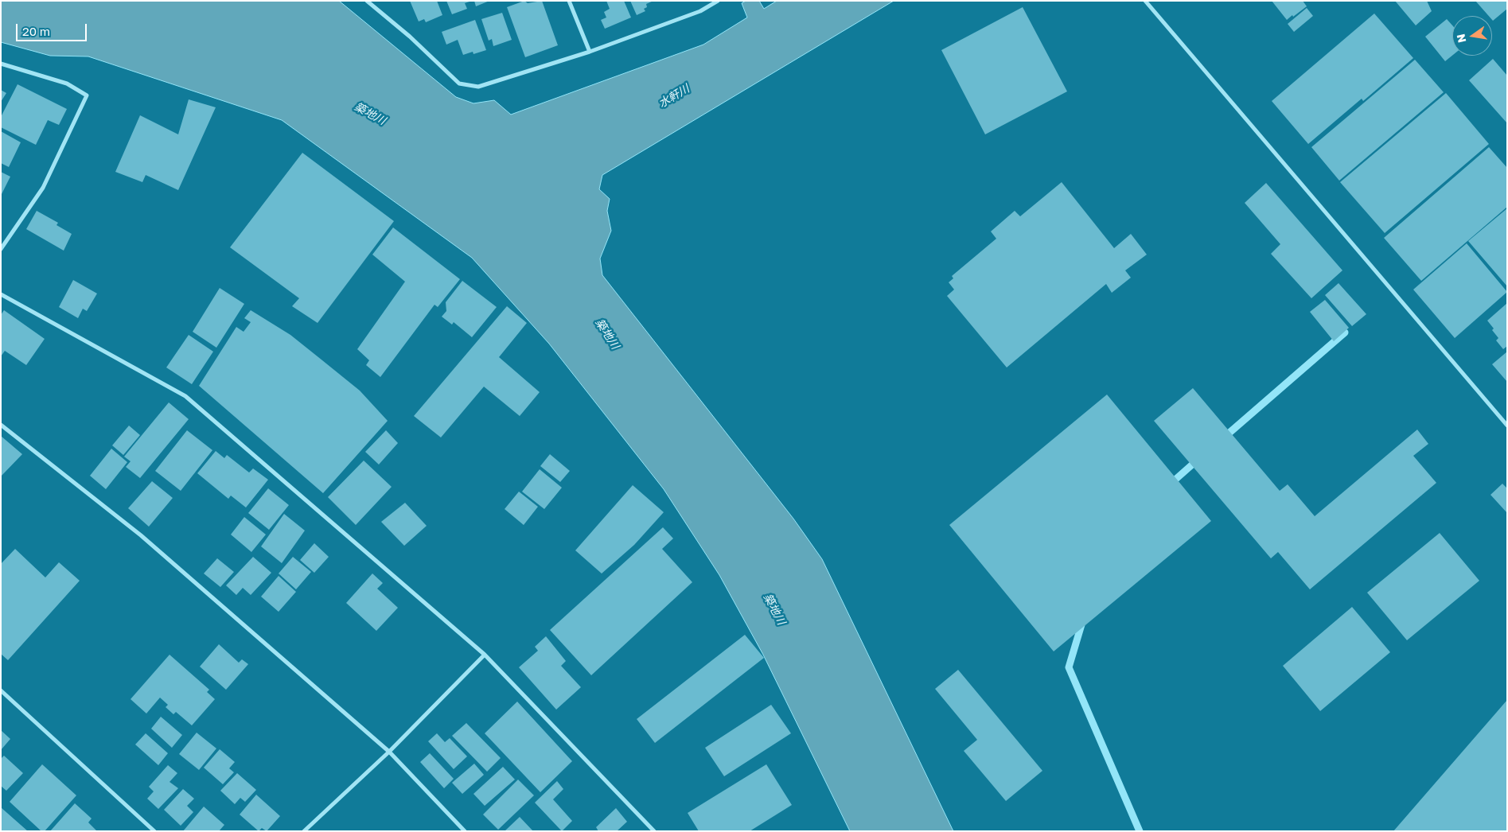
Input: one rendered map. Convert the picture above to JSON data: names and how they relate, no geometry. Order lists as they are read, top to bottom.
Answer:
{
  "water": ["水軒川", "築地川"],
  "scale_bar": "20 m",
  "north": "left"
}
